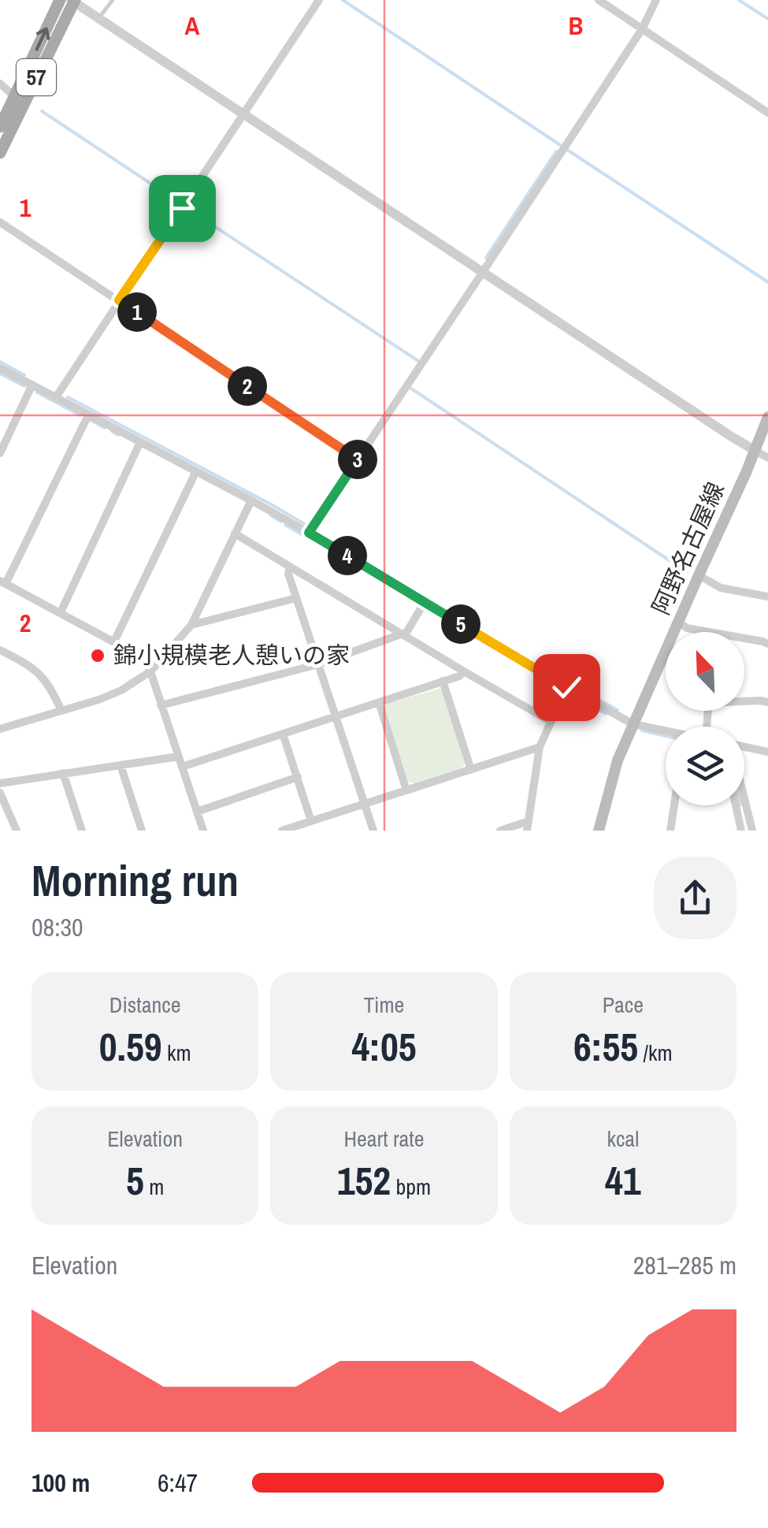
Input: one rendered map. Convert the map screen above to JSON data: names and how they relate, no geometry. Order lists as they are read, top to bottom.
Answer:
{
  "streets": {
    "main road": ["57", "阿野名古屋線"]
  },
  "places": ["錦小規模老人憩いの家"],
  "north": "top left",
  "page": {
    "pins": [
      "1",
      "2",
      "3",
      "4",
      "5"
    ],
    "heading": ["Morning run", "08:30"],
    "stats": [
      ["Distance", "0.59 km"],
      ["Time", "4:05"],
      ["Pace", "6:55 /km"],
      ["Elevation", "5 m"],
      ["Heart rate", "152 bpm"],
      ["kcal", "41"]
    ],
    "chart": ["Elevation", "281–285 m"],
    "list": [
      {
        "name": "100 m",
        "note": "6:47"
      }
    ]
  },
  "grid": {
    "columns": ["A", "B"],
    "rows": ["1", "2"]
  }
}
